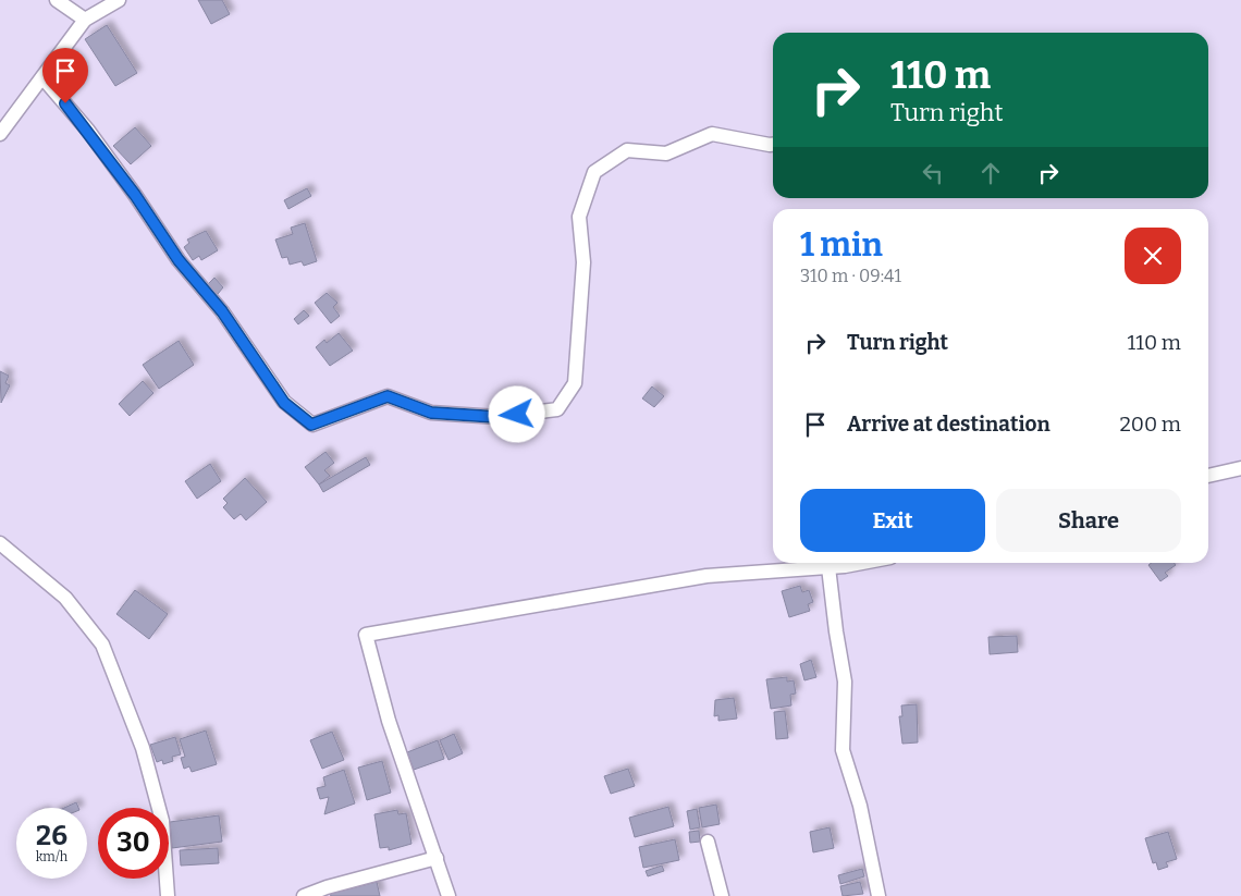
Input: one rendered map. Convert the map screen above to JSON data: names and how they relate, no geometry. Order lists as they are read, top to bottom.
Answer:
{
  "page": {
    "turn": ["110 m", "Turn right"],
    "heading": ["1 min", "310 m · 09:41"],
    "list": [
      {
        "name": "Turn right",
        "value": "110 m"
      },
      {
        "name": "Arrive at destination",
        "value": "200 m"
      }
    ],
    "buttons": ["Exit", "Share"],
    "speed": "26 km/h",
    "limit": "30"
  }
}
